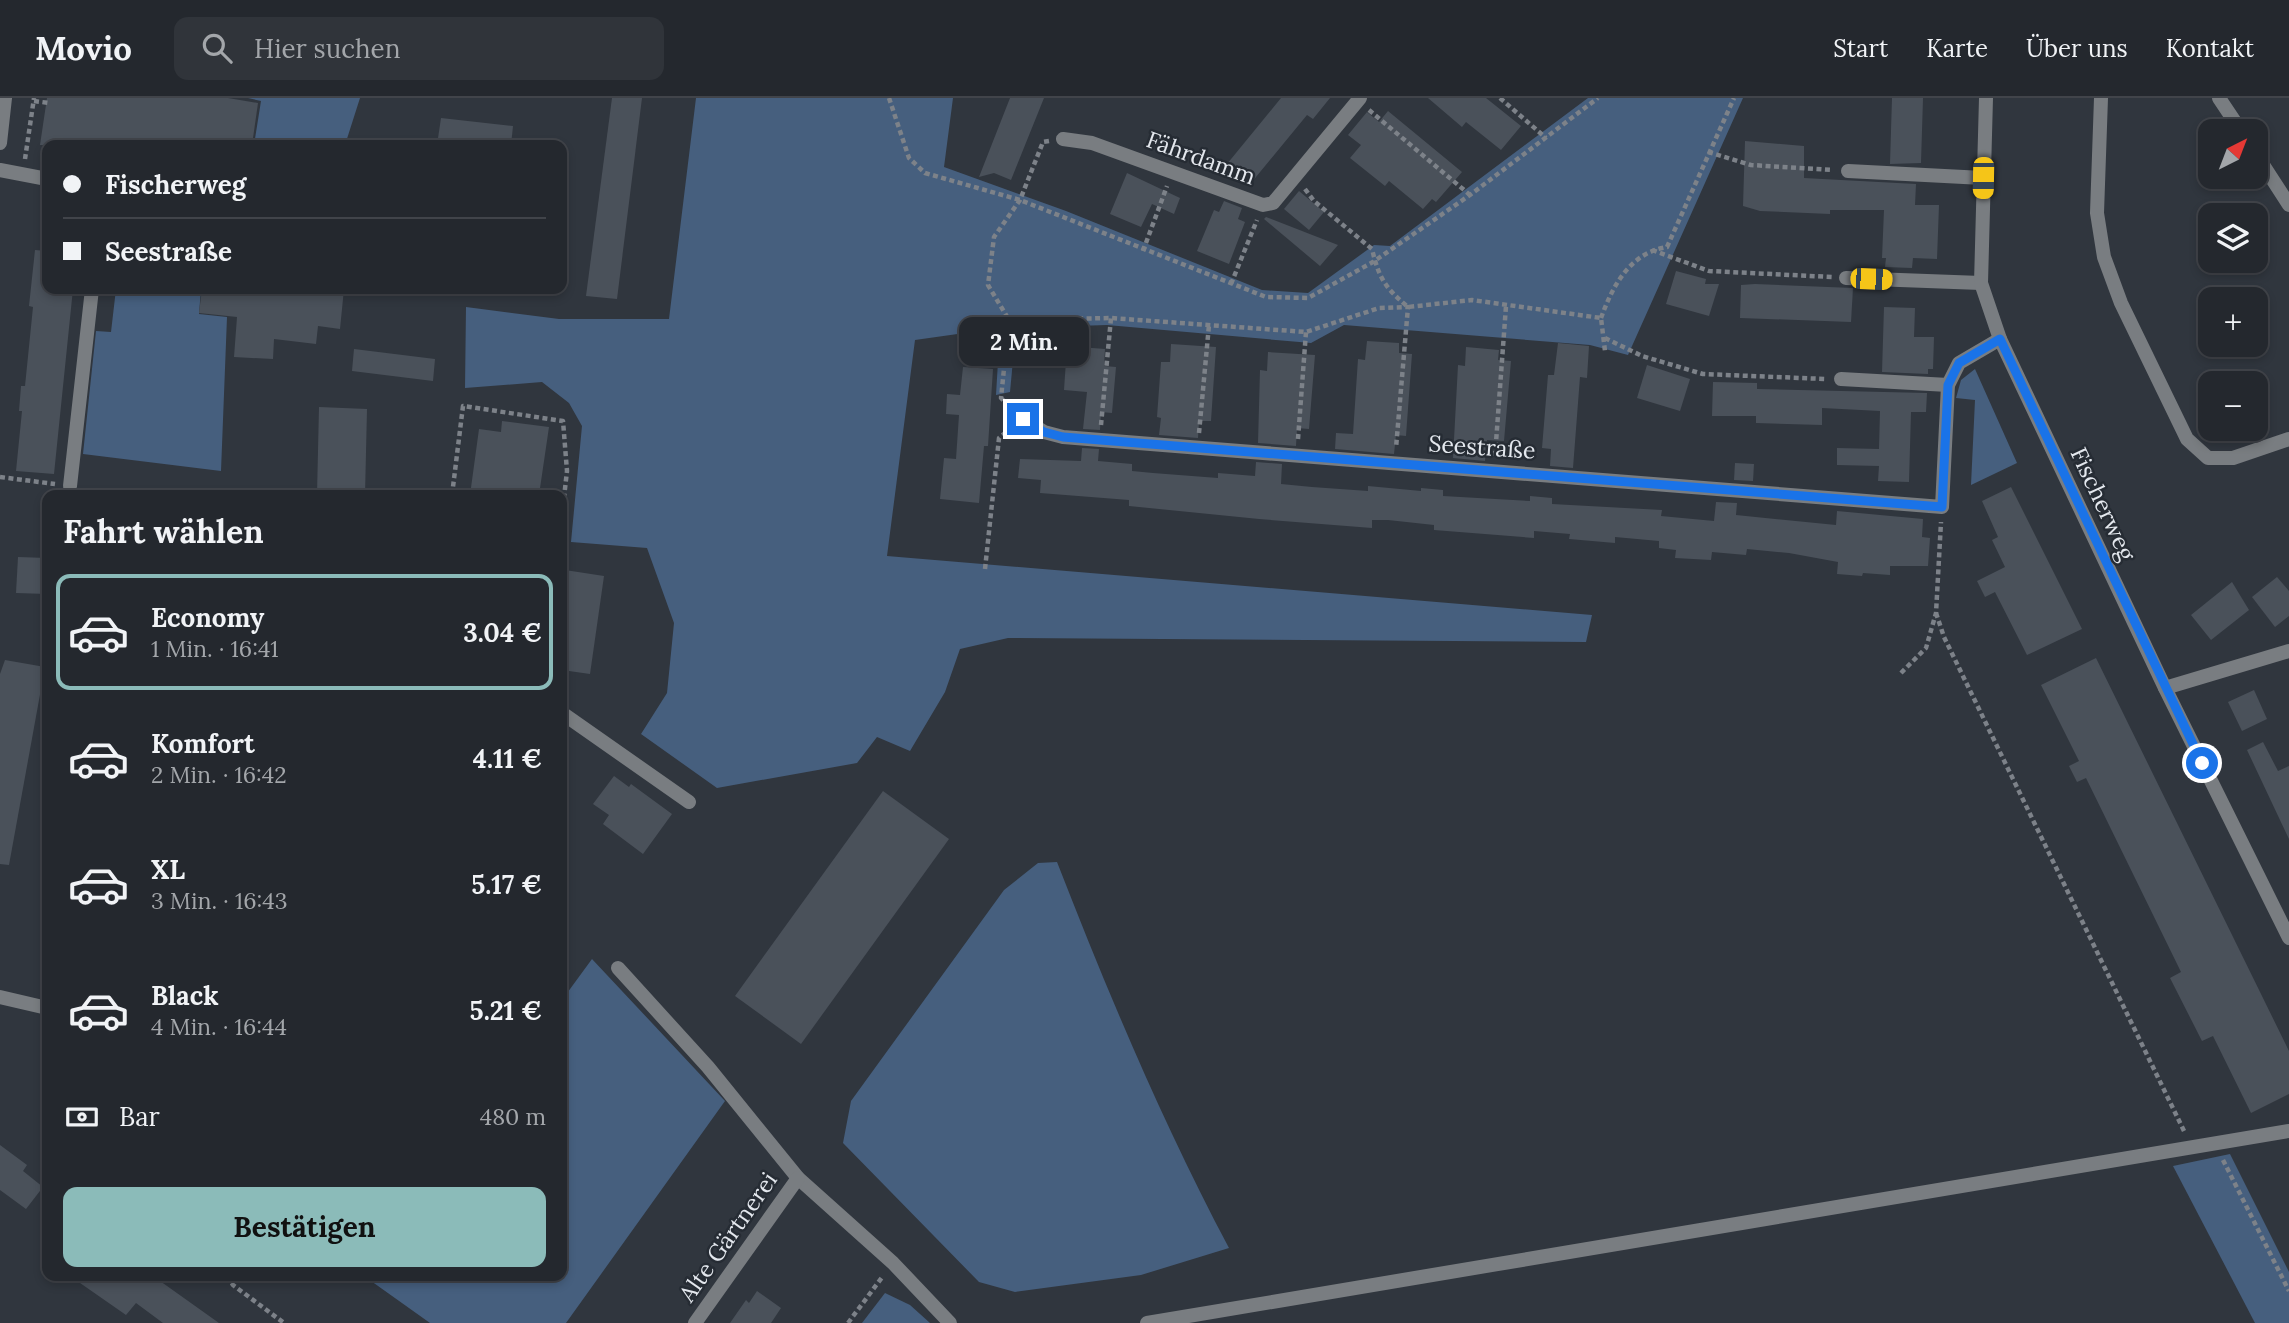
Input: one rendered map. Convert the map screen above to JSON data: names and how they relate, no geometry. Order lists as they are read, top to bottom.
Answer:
{
  "streets": {
    "street": [
      "Fährdamm",
      "Seestraße",
      "Fischerweg",
      "Alte Gärtnerei"
    ]
  },
  "north": "top right",
  "page": {
    "header": "Movio",
    "search": "Hier suchen",
    "nav": [
      "Start",
      "Karte",
      "Über uns",
      "Kontakt"
    ],
    "map_buttons": ["+", "−"],
    "banner": ["Fischerweg", "Seestraße"],
    "bubble": "2 Min.",
    "heading": "Fahrt wählen",
    "list": [
      {
        "name": "Economy",
        "note": "1 Min. · 16:41",
        "value": "3.04 €"
      },
      {
        "name": "Komfort",
        "note": "2 Min. · 16:42",
        "value": "4.11 €"
      },
      {
        "name": "XL",
        "note": "3 Min. · 16:43",
        "value": "5.17 €"
      },
      {
        "name": "Black",
        "note": "4 Min. · 16:44",
        "value": "5.21 €"
      }
    ],
    "pay": ["Bar", "480 m"],
    "buttons": "Bestätigen"
  }
}
